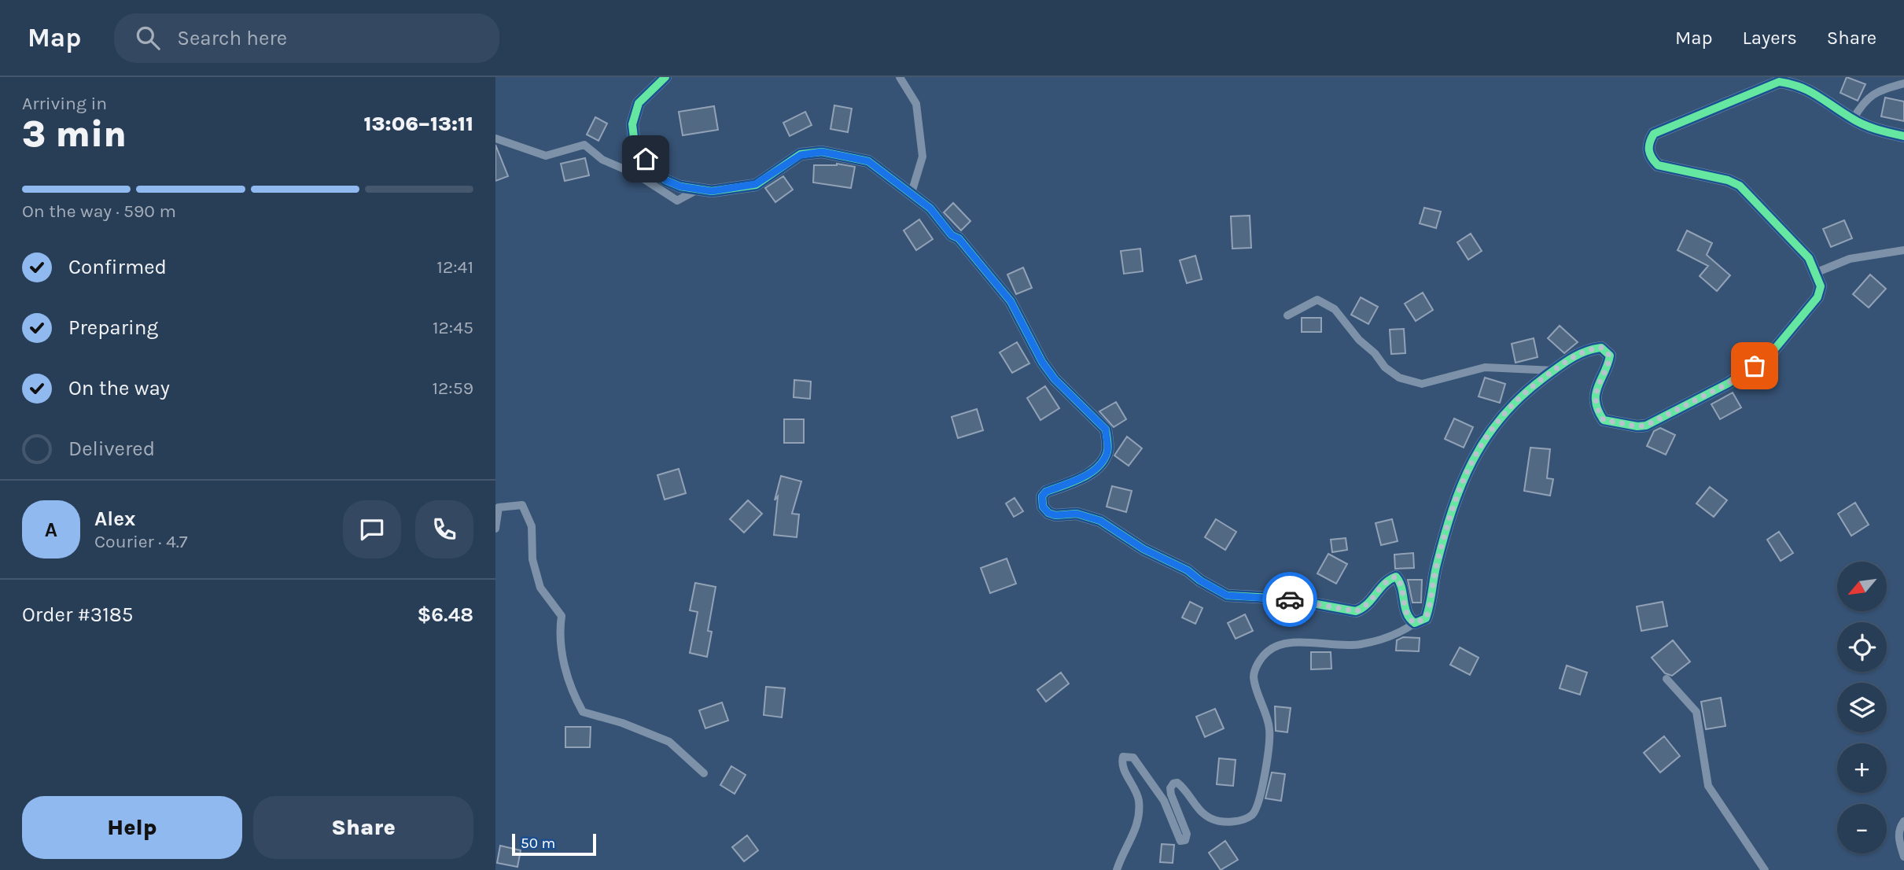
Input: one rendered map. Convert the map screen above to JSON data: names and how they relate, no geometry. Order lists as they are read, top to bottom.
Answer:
{
  "scale_bar": "50 m",
  "north": "bottom left",
  "page": {
    "header": "Map",
    "search": "Search here",
    "nav": ["Map", "Layers", "Share"],
    "heading": ["3 min", "Arriving in", "13:06–13:11"],
    "panel": [
      "Alex",
      "Courier · 4.7",
      "Order #3185",
      "$6.48"
    ],
    "bar": "On the way · 590 m",
    "list": [
      ["Confirmed", "12:41"],
      ["Preparing", "12:45"],
      ["On the way", "12:59"],
      "Delivered"
    ],
    "round": "A",
    "map_buttons": ["+", "−"],
    "buttons": ["Help", "Share"],
    "scale": "50 m"
  }
}
